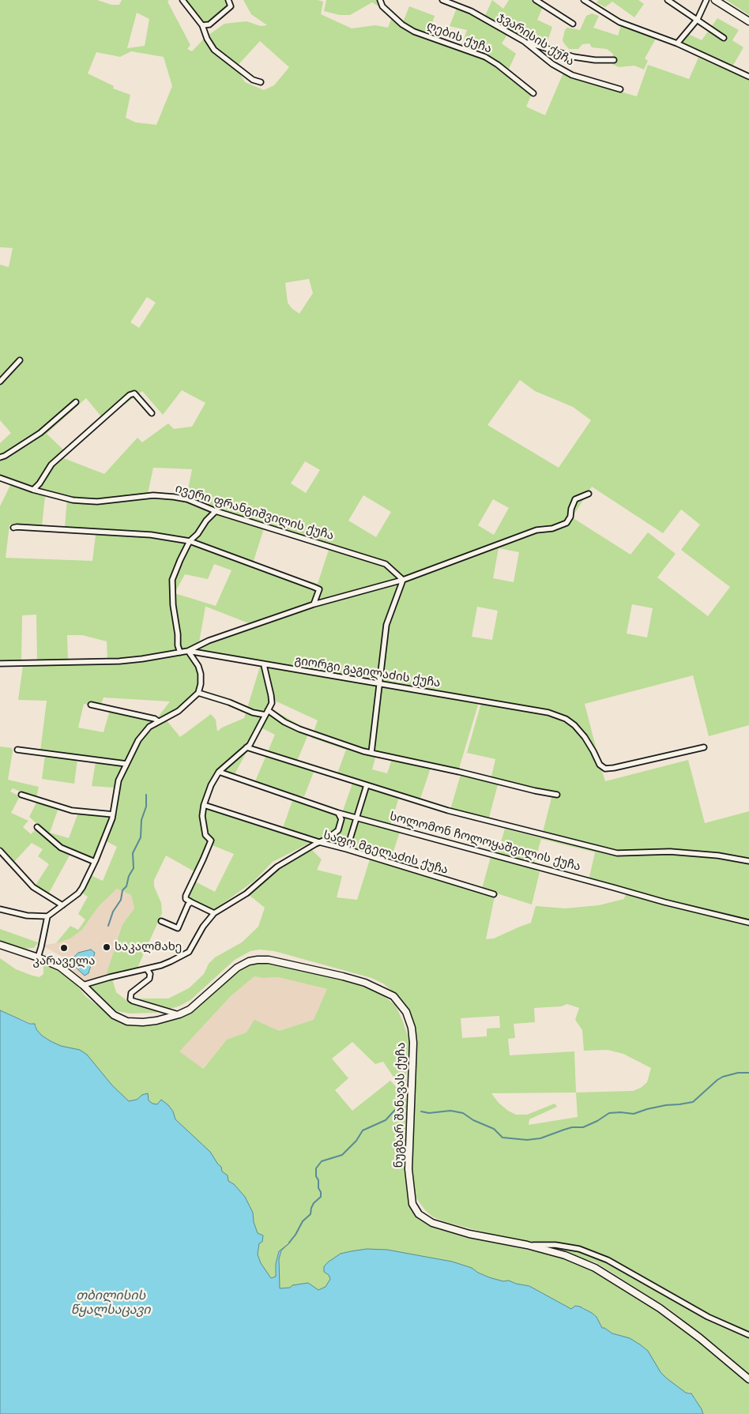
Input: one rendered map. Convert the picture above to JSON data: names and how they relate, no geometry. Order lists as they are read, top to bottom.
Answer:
{
  "streets": {
    "main road": ["ნუგზარ შანავას ქუჩა"],
    "street": [
      "ღების ქუჩა",
      "ჯვარისის ქუჩა",
      "ივერი ფრანგიშვილის ქუჩა",
      "გიორგი გაგილაძის ქუჩა",
      "სოლომონ ჩოლოყაშვილის ქუჩა",
      "საფო მგელაძის ქუჩა"
    ]
  },
  "crossings": [
    ["საფო მგელაძის ქუჩა", "ნუგზარ შანავას ქუჩა"]
  ],
  "water": ["თბილისის წყალსაცავი"],
  "places": ["საკალმახე", "კარაველა"]
}
